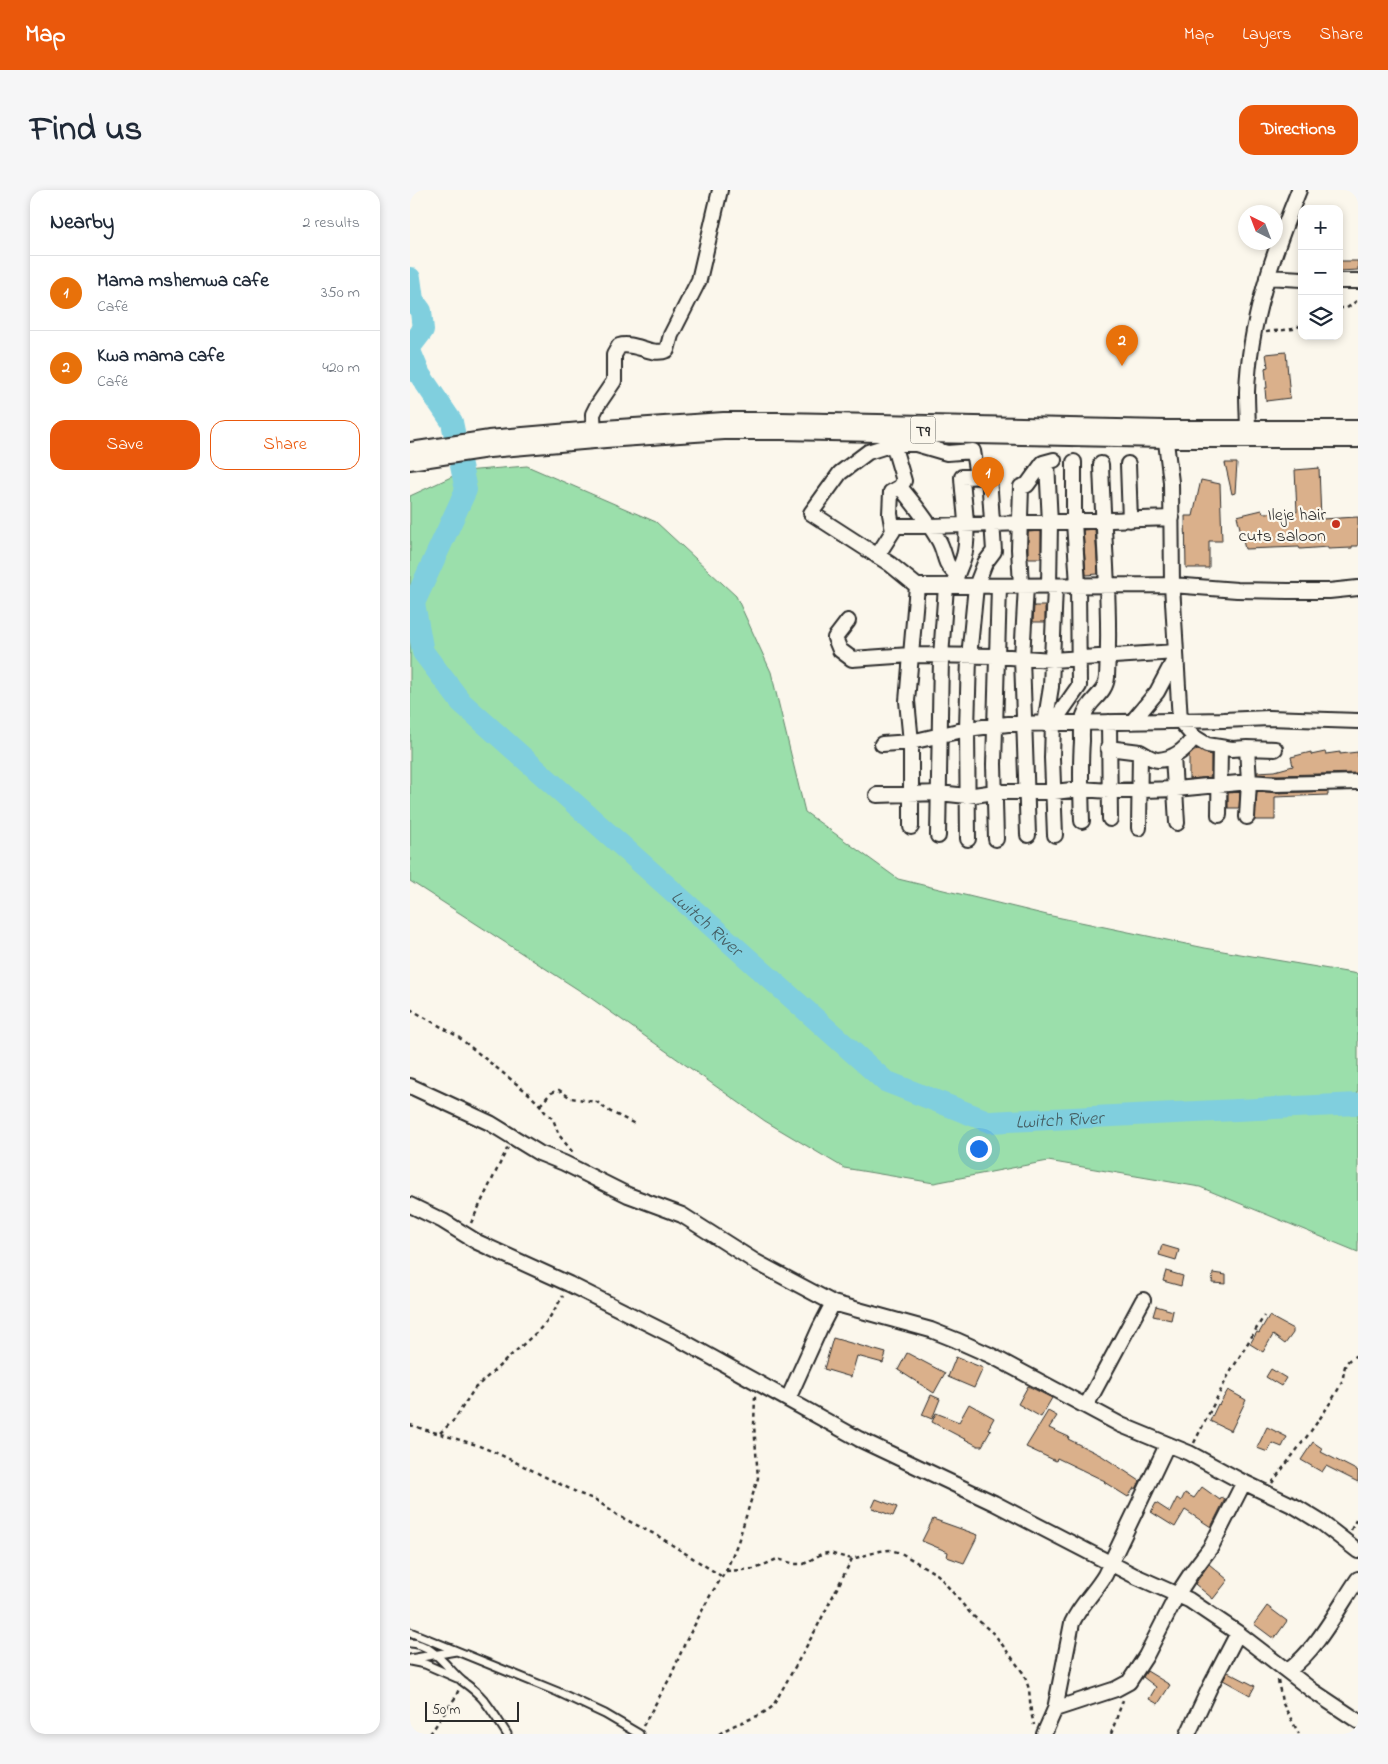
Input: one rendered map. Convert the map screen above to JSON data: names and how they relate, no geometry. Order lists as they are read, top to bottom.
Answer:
{
  "streets": {
    "highway": ["T9"]
  },
  "water": ["Lwitch River"],
  "places": ["Ileje hair cuts saloon"],
  "scale_bar": "50 m",
  "north": "top left",
  "page": {
    "header": "Map",
    "nav": ["Map", "Layers", "Share"],
    "title": "Find us",
    "buttons": [
      "Directions",
      ["Save", "Share"]
    ],
    "heading": ["Nearby", "2 results"],
    "map_buttons": ["+", "−"],
    "list": [
      {
        "mark": "1",
        "name": "Mama mshemwa cafe",
        "note": "Café",
        "value": "350 m"
      },
      {
        "mark": "2",
        "name": "Kwa mama cafe",
        "note": "Café",
        "value": "420 m"
      }
    ],
    "pins": ["2", "1"],
    "scale": "50 m"
  }
}
